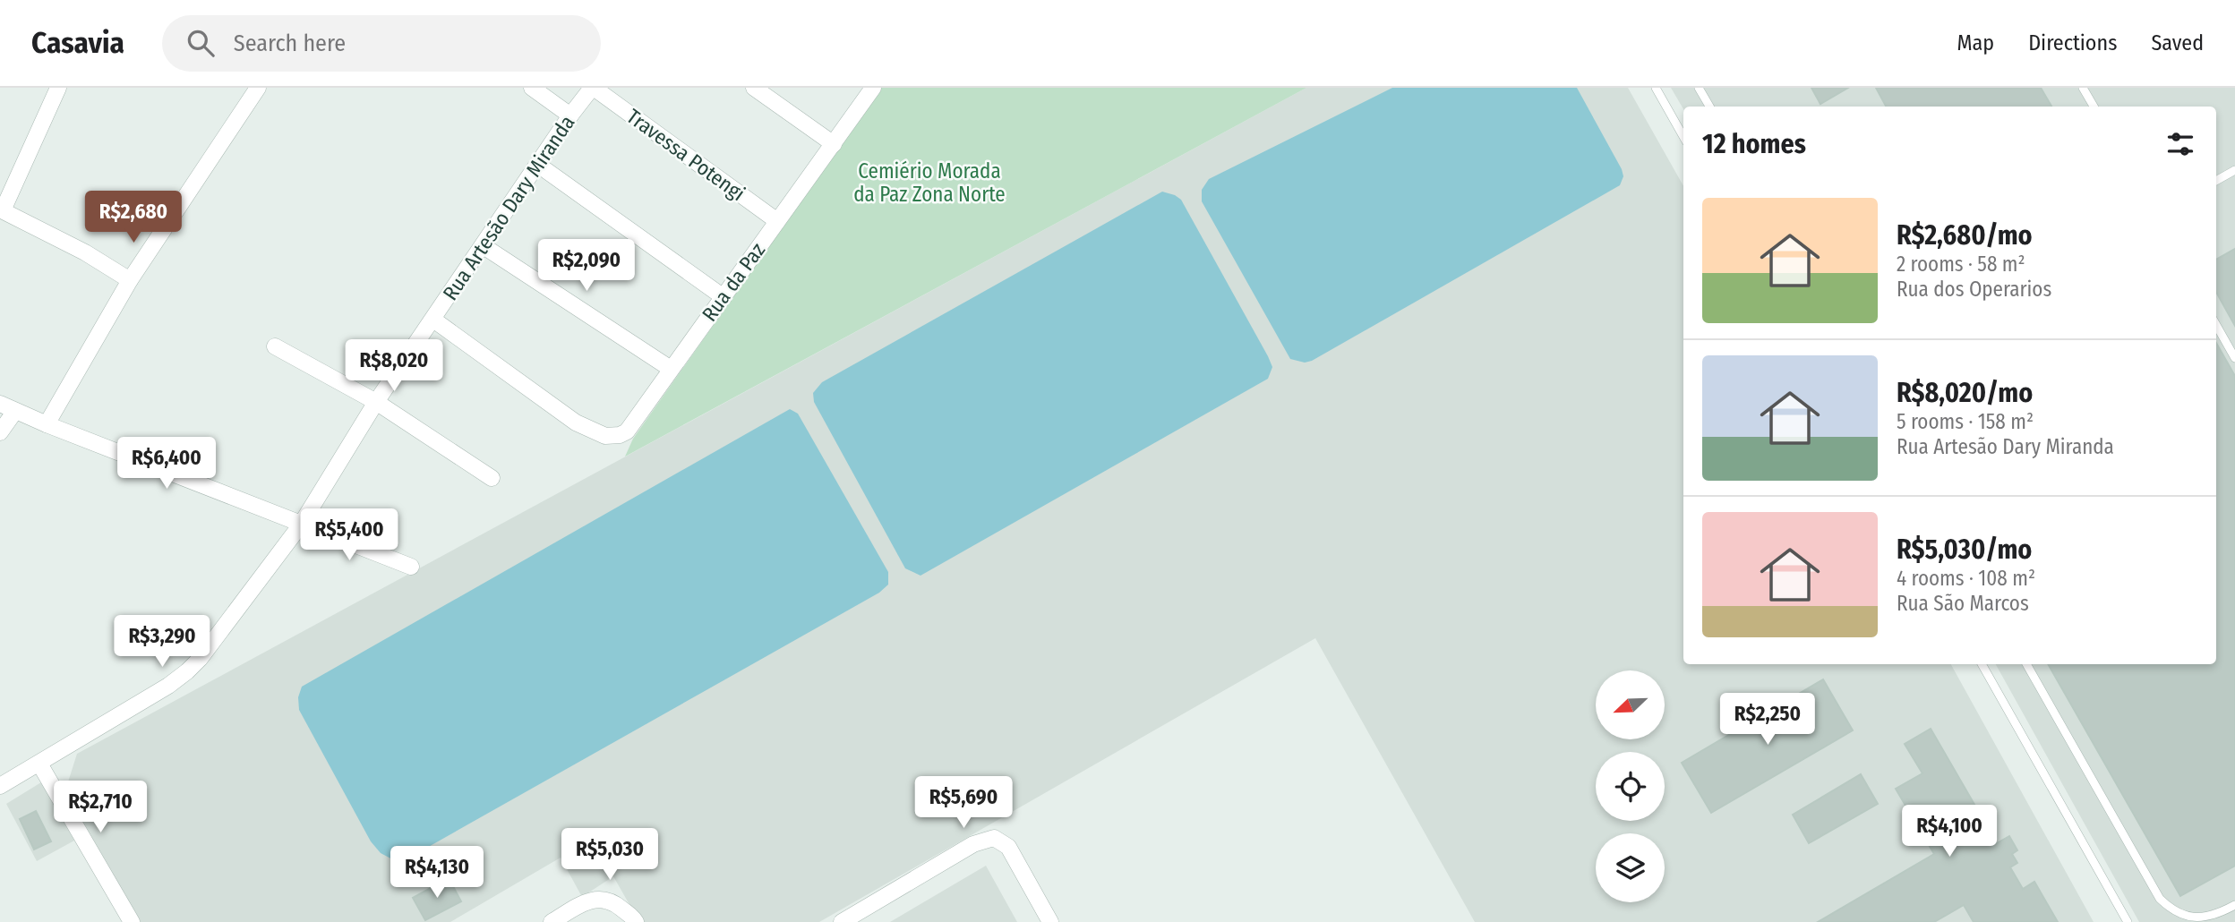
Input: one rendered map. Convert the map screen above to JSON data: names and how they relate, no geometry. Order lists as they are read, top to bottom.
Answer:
{
  "streets": {
    "street": ["Travessa Potengi", "Rua Artesão Dary Miranda", "Rua da Paz"]
  },
  "crossings": [
    ["Travessa Potengi", "Rua Artesão Dary Miranda"],
    ["Travessa Potengi", "Rua da Paz"],
    ["Rua Artesão Dary Miranda", "Rua da Paz"]
  ],
  "parks": ["Cemiério Morada da Paz Zona Norte"],
  "north": "bottom left",
  "page": {
    "header": "Casavia",
    "search": "Search here",
    "nav": ["Map", "Directions", "Saved"],
    "heading": "12 homes",
    "list": [
      {
        "name": "R$2,680/mo",
        "note": "2 rooms · 58 m² · Rua dos Operarios"
      },
      {
        "name": "R$8,020/mo",
        "note": "5 rooms · 158 m² · Rua Artesão Dary Miranda"
      },
      {
        "name": "R$5,030/mo",
        "note": "4 rooms · 108 m² · Rua São Marcos"
      }
    ],
    "price": [
      "R$2,680",
      "R$2,090",
      "R$8,020",
      "R$6,400",
      "R$5,400",
      "R$3,290",
      "R$2,250",
      "R$5,690",
      "R$2,710",
      "R$4,100",
      "R$5,030",
      "R$4,130"
    ]
  }
}
